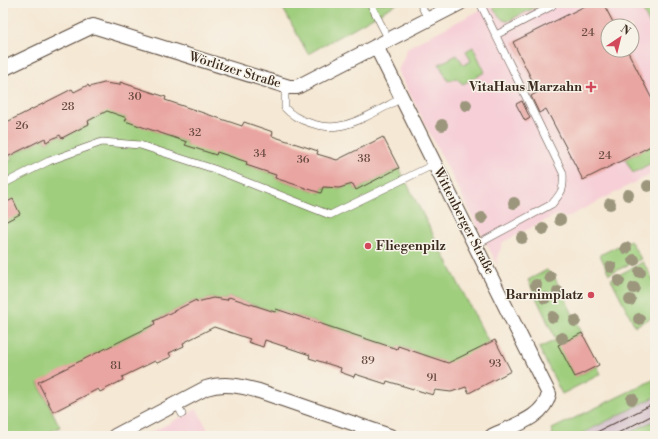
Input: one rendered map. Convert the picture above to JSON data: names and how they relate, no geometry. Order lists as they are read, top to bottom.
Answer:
{
  "streets": {
    "street": ["Wörlitzer Straße", "Wittenberger Straße"]
  },
  "crossings": [
    ["Wörlitzer Straße", "Wittenberger Straße"]
  ],
  "places": {
    "health": ["VitaHaus Marzahn"],
    "other": ["Fliegenpilz", "Barnimplatz"]
  },
  "house_numbers": [
    "24",
    "30",
    "28",
    "26",
    "32",
    "34",
    "24",
    "38",
    "36",
    "89",
    "93",
    "81",
    "91"
  ],
  "north": "top right"
}
